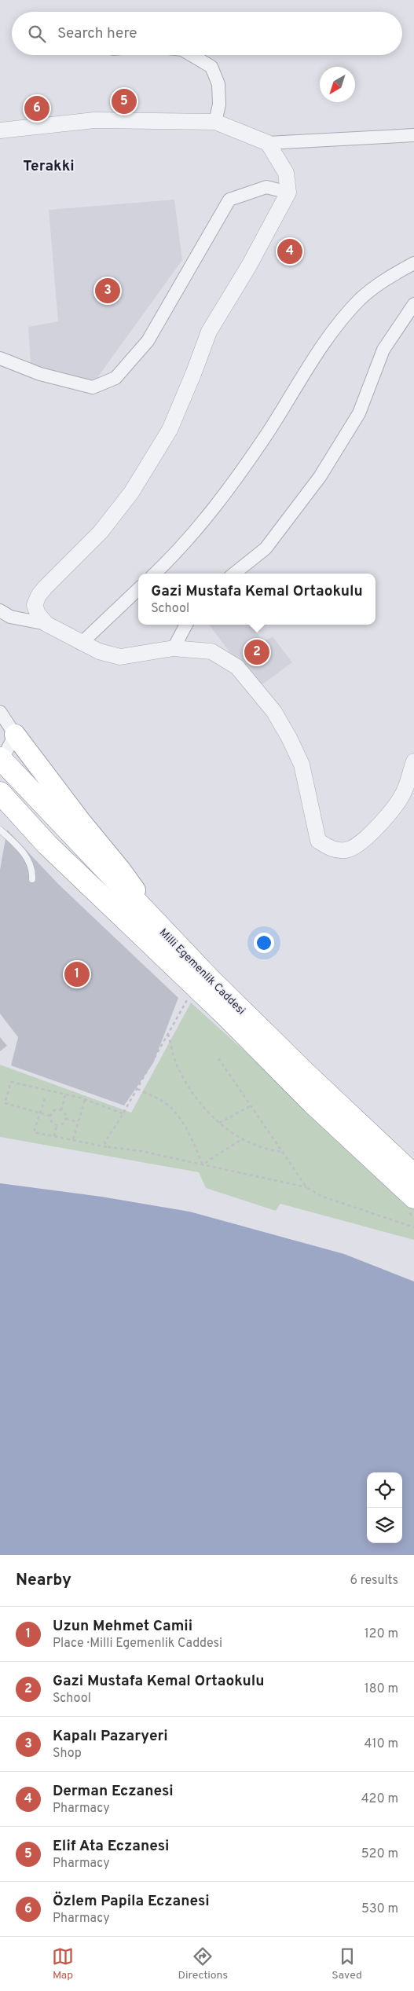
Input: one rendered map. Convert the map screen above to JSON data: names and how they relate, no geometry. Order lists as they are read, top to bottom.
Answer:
{
  "streets": {
    "highway": ["Milli Egemenlik Caddesi"]
  },
  "districts": ["Terakki"],
  "north": "bottom left",
  "page": {
    "search": "Search here",
    "pins": [
      "5",
      "6",
      "4",
      "3",
      "2",
      "1"
    ],
    "popup": ["Gazi Mustafa Kemal Ortaokulu", "School"],
    "heading": ["Nearby", "6 results"],
    "list": [
      {
        "mark": "1",
        "name": "Uzun Mehmet Camii",
        "note": "Place · Milli Egemenlik Caddesi",
        "value": "120 m"
      },
      {
        "mark": "2",
        "name": "Gazi Mustafa Kemal Ortaokulu",
        "note": "School",
        "value": "180 m"
      },
      {
        "mark": "3",
        "name": "Kapalı Pazaryeri",
        "note": "Shop",
        "value": "410 m"
      },
      {
        "mark": "4",
        "name": "Derman Eczanesi",
        "note": "Pharmacy",
        "value": "420 m"
      },
      {
        "mark": "5",
        "name": "Elif Ata Eczanesi",
        "note": "Pharmacy",
        "value": "520 m"
      },
      {
        "mark": "6",
        "name": "Özlem Papila Eczanesi",
        "note": "Pharmacy",
        "value": "530 m"
      }
    ],
    "nav": ["Map", "Directions", "Saved"]
  }
}
